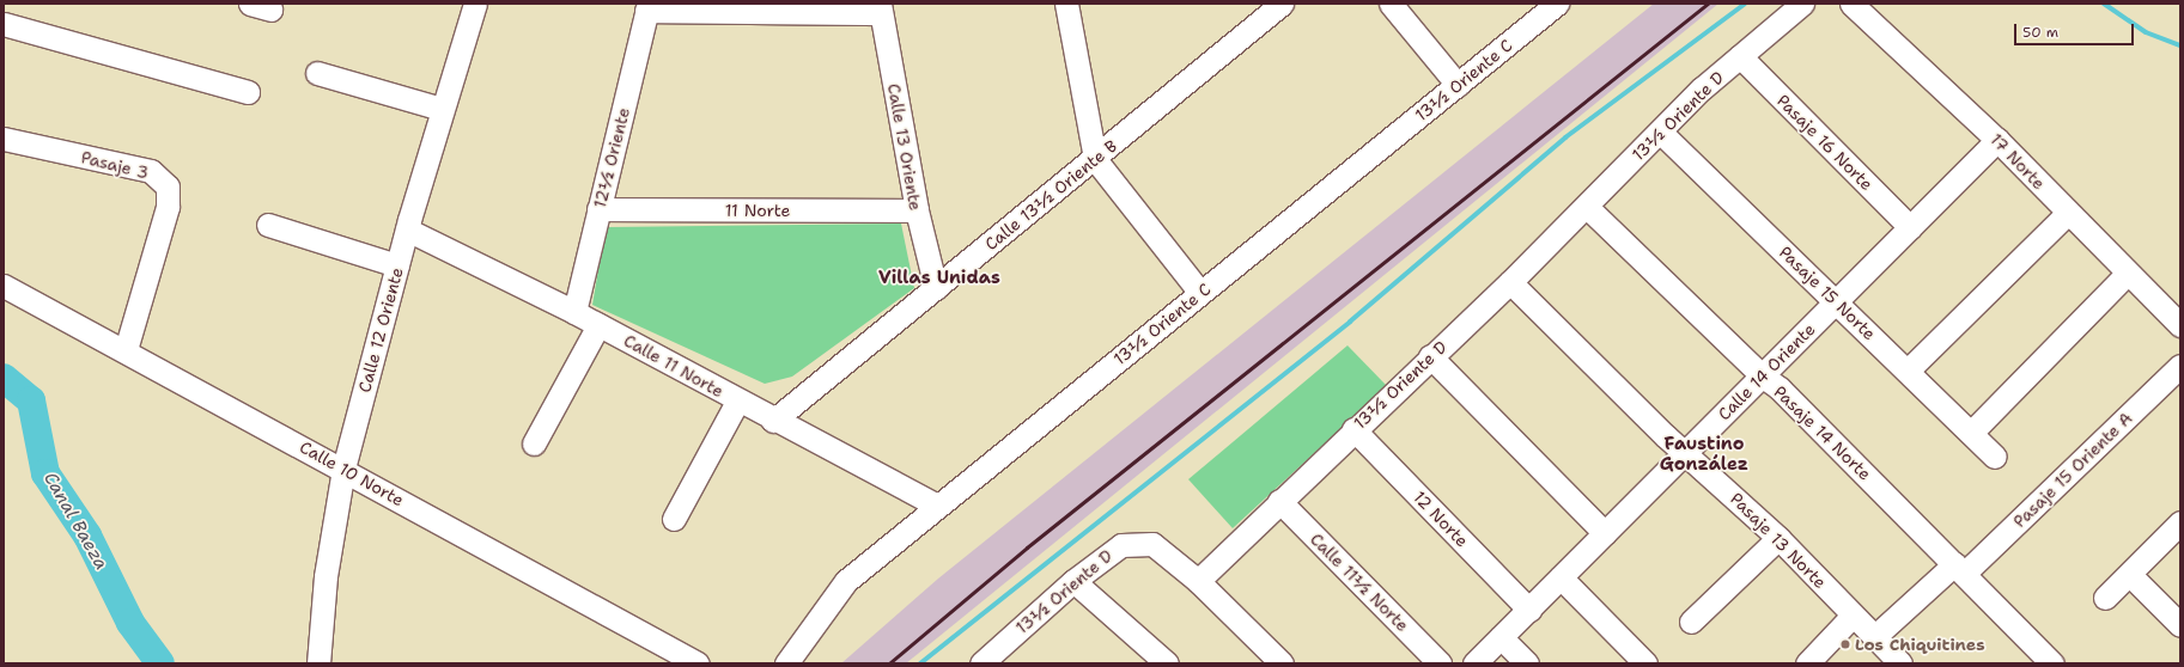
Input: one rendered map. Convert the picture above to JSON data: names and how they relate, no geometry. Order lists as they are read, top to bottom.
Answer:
{
  "streets": {
    "street": [
      "13½ Oriente C",
      "13½ Oriente D",
      "Pasaje 16 Norte",
      "Calle 13 Oriente",
      "12½ Oriente",
      "17 Norte",
      "Pasaje 3",
      "Calle 13½ Oriente B",
      "11 Norte",
      "Pasaje 15 Norte",
      "Calle 12 Oriente",
      "Calle 11 Norte",
      "Calle 14 Oriente",
      "Pasaje 14 Norte",
      "Pasaje 15 Oriente A",
      "Calle 10 Norte",
      "12 Norte",
      "Pasaje 13 Norte",
      "Calle 11½ Norte"
    ]
  },
  "crossings": [
    ["13½ Oriente C", "Calle 11 Norte"],
    ["13½ Oriente D", "Pasaje 16 Norte"],
    ["13½ Oriente D", "Pasaje 15 Norte"],
    ["13½ Oriente D", "Pasaje 14 Norte"],
    ["13½ Oriente D", "12 Norte"],
    ["13½ Oriente D", "Pasaje 13 Norte"],
    ["13½ Oriente D", "Calle 11½ Norte"],
    ["Pasaje 16 Norte", "Calle 14 Oriente"],
    ["Calle 13 Oriente", "Calle 13½ Oriente B"],
    ["Calle 13 Oriente", "11 Norte"],
    ["12½ Oriente", "11 Norte"],
    ["12½ Oriente", "Calle 11 Norte"],
    ["17 Norte", "Calle 14 Oriente"],
    ["Pasaje 3", "Calle 10 Norte"],
    ["Calle 13½ Oriente B", "Calle 11 Norte"],
    ["Pasaje 15 Norte", "Calle 14 Oriente"],
    ["Calle 12 Oriente", "Calle 11 Norte"],
    ["Calle 12 Oriente", "Calle 10 Norte"],
    ["Calle 14 Oriente", "Pasaje 14 Norte"],
    ["Calle 14 Oriente", "12 Norte"],
    ["Calle 14 Oriente", "Pasaje 13 Norte"],
    ["Pasaje 14 Norte", "Pasaje 15 Oriente A"],
    ["Pasaje 15 Oriente A", "Pasaje 13 Norte"]
  ],
  "districts": ["Villas Unidas", "Faustino González"],
  "water": ["Canal Baeza"],
  "places": ["Los Chiquitines"],
  "scale_bar": "50 m"
}
